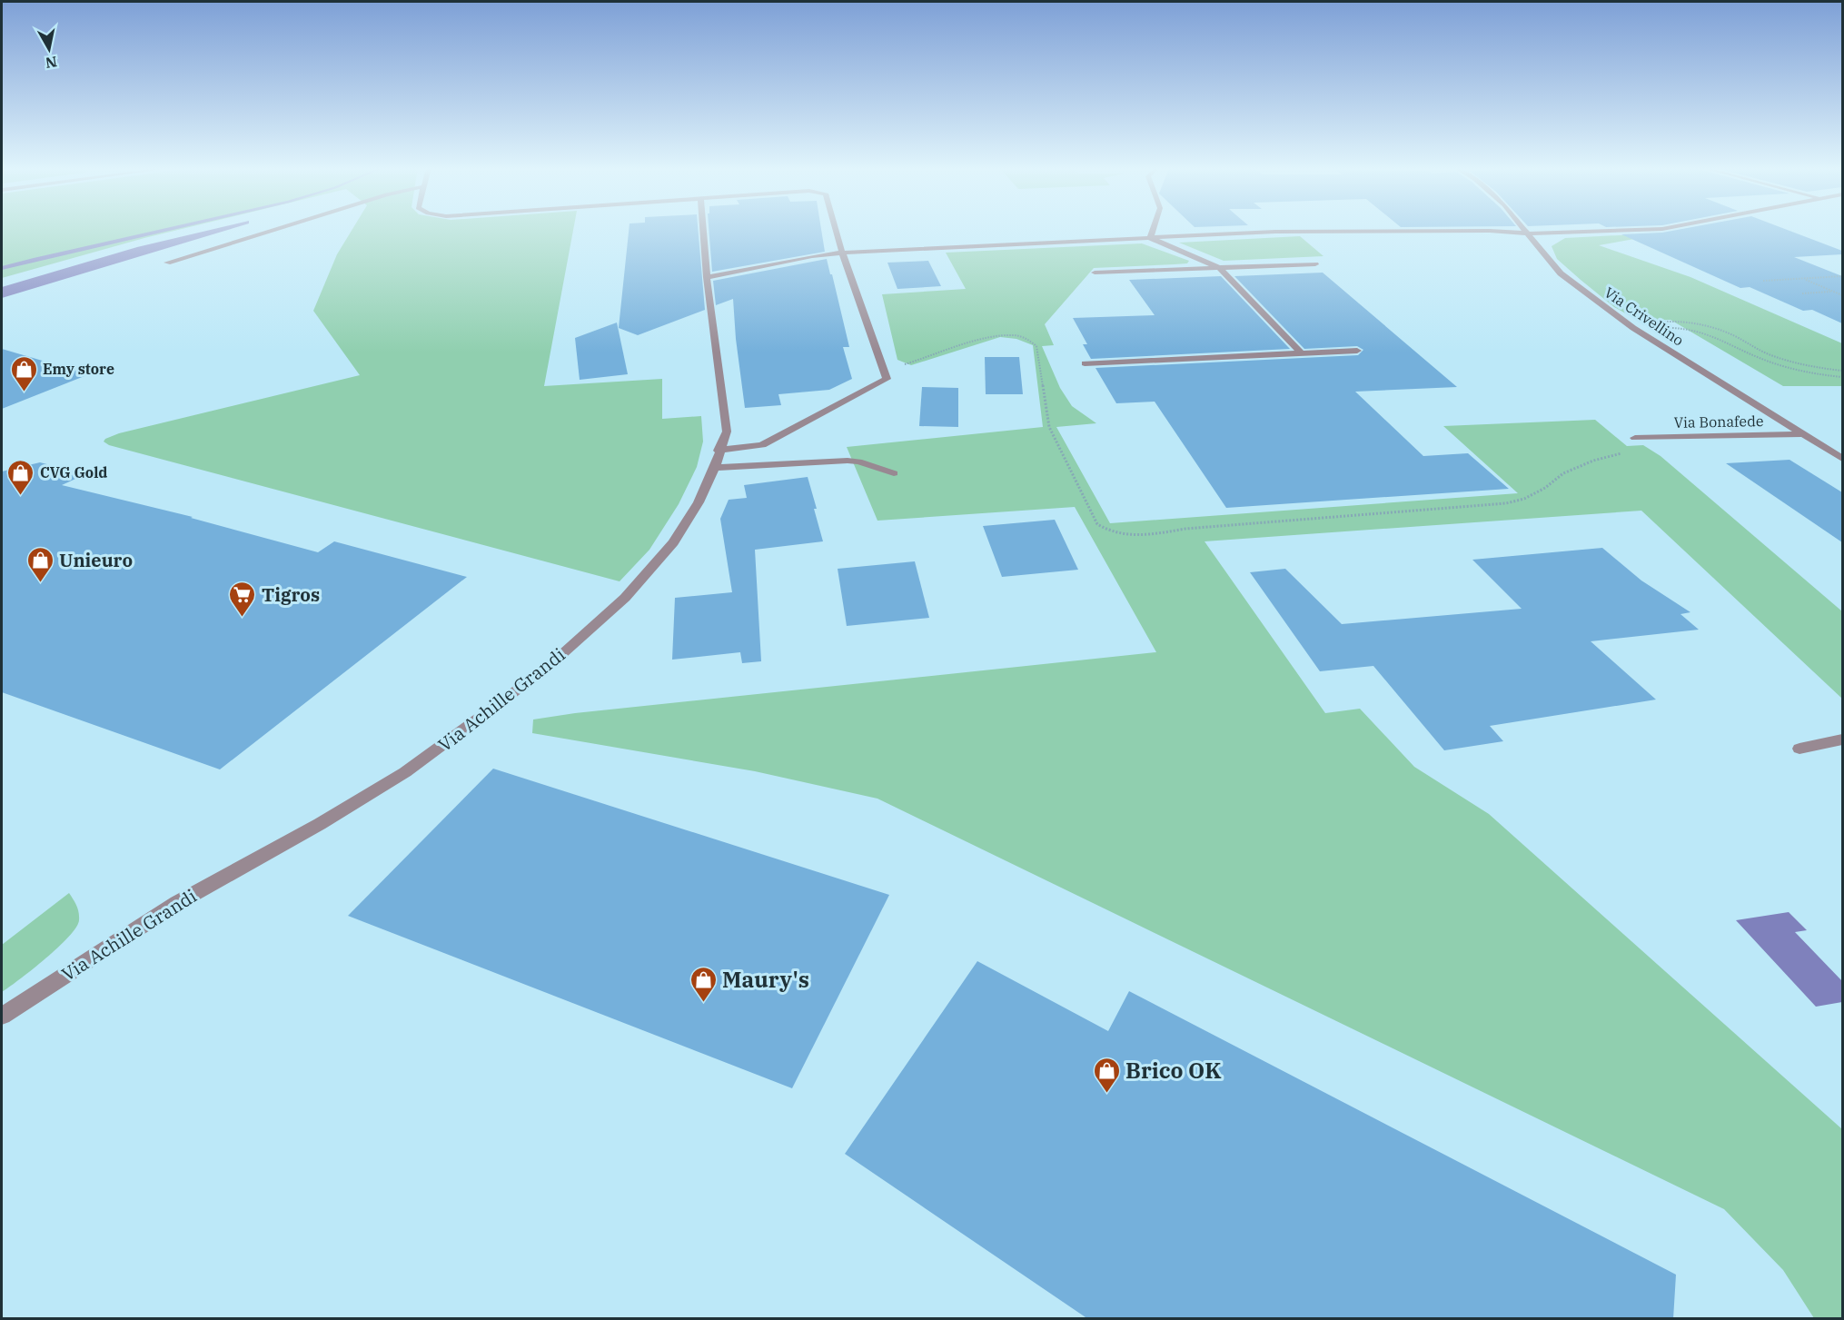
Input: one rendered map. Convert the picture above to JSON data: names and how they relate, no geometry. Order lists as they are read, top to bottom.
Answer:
{
  "streets": {
    "street": ["Via Crivellino", "Via Bonafede", "Via Achille Grandi"]
  },
  "crossings": [
    ["Via Crivellino", "Via Bonafede"]
  ],
  "places": {
    "shop": [
      "Emy store",
      "CVG Gold",
      "Unieuro",
      "Maury's",
      "Brico OK"
    ],
    "supermarket": ["Tigros"]
  },
  "north": "bottom"
}
